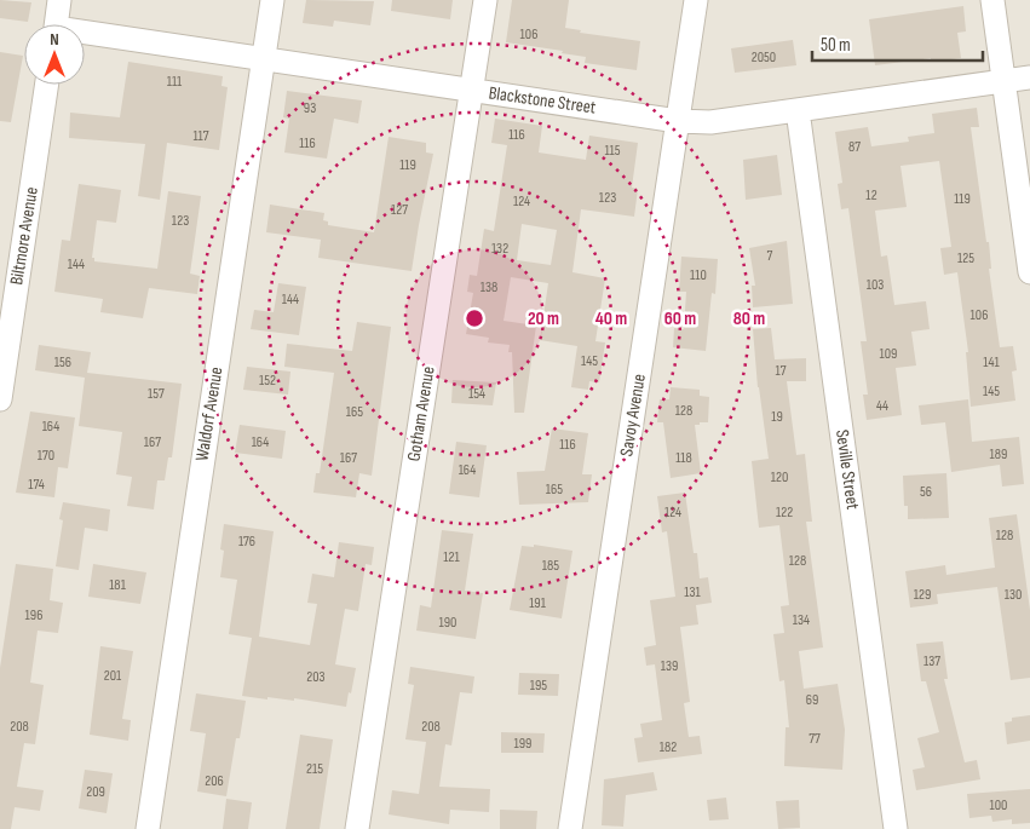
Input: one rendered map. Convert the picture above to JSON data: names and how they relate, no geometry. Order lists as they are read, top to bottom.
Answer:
{
  "streets": {
    "street": [
      "Blackstone Street",
      "Biltmore Avenue",
      "Waldorf Avenue",
      "Gotham Avenue",
      "Savoy Avenue",
      "Seville Street"
    ]
  },
  "crossings": [
    ["Blackstone Street", "Waldorf Avenue"],
    ["Blackstone Street", "Gotham Avenue"],
    ["Blackstone Street", "Savoy Avenue"],
    ["Blackstone Street", "Seville Street"]
  ],
  "house_numbers": [
    "106",
    "2050",
    "111",
    "93",
    "116",
    "117",
    "116",
    "87",
    "115",
    "119",
    "12",
    "123",
    "119",
    "124",
    "127",
    "123",
    "132",
    "7",
    "125",
    "144",
    "110",
    "103",
    "138",
    "144",
    "106",
    "109",
    "145",
    "156",
    "141",
    "17",
    "152",
    "145",
    "157",
    "154",
    "44",
    "128",
    "165",
    "19",
    "164",
    "167",
    "164",
    "116",
    "189",
    "170",
    "167",
    "118",
    "164",
    "120",
    "174",
    "165",
    "56",
    "124",
    "122",
    "128",
    "176",
    "121",
    "128",
    "185",
    "181",
    "131",
    "129",
    "130",
    "191",
    "196",
    "134",
    "190",
    "137",
    "139",
    "201",
    "203",
    "195",
    "69",
    "208",
    "208",
    "77",
    "199",
    "182",
    "215",
    "206",
    "209",
    "100"
  ],
  "scale_bar": "50 m",
  "north": "top",
  "rings": [
    "20 m",
    "40 m",
    "60 m",
    "80 m"
  ]
}
